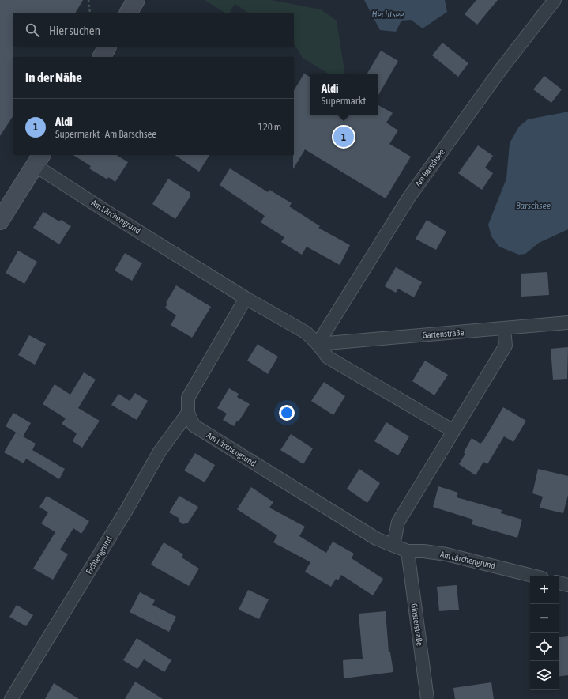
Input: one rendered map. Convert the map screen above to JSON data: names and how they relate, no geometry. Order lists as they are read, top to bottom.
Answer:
{
  "streets": {
    "street": [
      "Am Barschsee",
      "Am Lärchengrund",
      "Gartenstraße",
      "Fichtengrund",
      "Ginsterstraße"
    ]
  },
  "crossings": [
    ["Am Barschsee", "Am Lärchengrund"],
    ["Am Barschsee", "Gartenstraße"],
    ["Am Lärchengrund", "Gartenstraße"],
    ["Am Lärchengrund", "Fichtengrund"],
    ["Am Lärchengrund", "Ginsterstraße"]
  ],
  "water": ["Hechtsee", "Barschsee"],
  "page": {
    "search": "Hier suchen",
    "heading": "In der Nähe",
    "popup": ["Aldi", "Supermarkt"],
    "list": [
      {
        "mark": "1",
        "name": "Aldi",
        "note": "Supermarkt · Am Barschsee",
        "value": "120 m"
      }
    ],
    "pins": "1",
    "map_buttons": ["+", "−"]
  }
}
